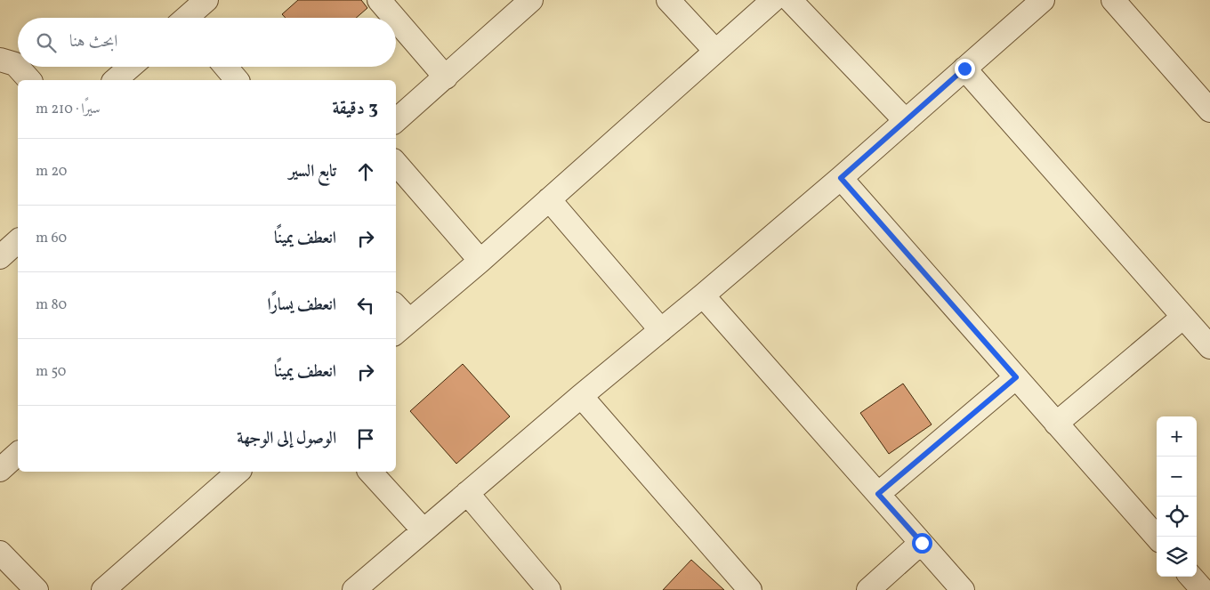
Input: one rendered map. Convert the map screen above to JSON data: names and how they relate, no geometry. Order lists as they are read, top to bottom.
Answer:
{
  "page": {
    "search": "ابحث هنا",
    "heading": ["3 دقيقة", "سيرًا · 210 m"],
    "list": [
      ["تابع السير", "20 m"],
      ["انعطف يمينًا", "60 m"],
      ["انعطف يسارًا", "80 m"],
      ["انعطف يمينًا", "50 m"],
      "الوصول إلى الوجهة"
    ],
    "map_buttons": ["+", "−"]
  }
}
